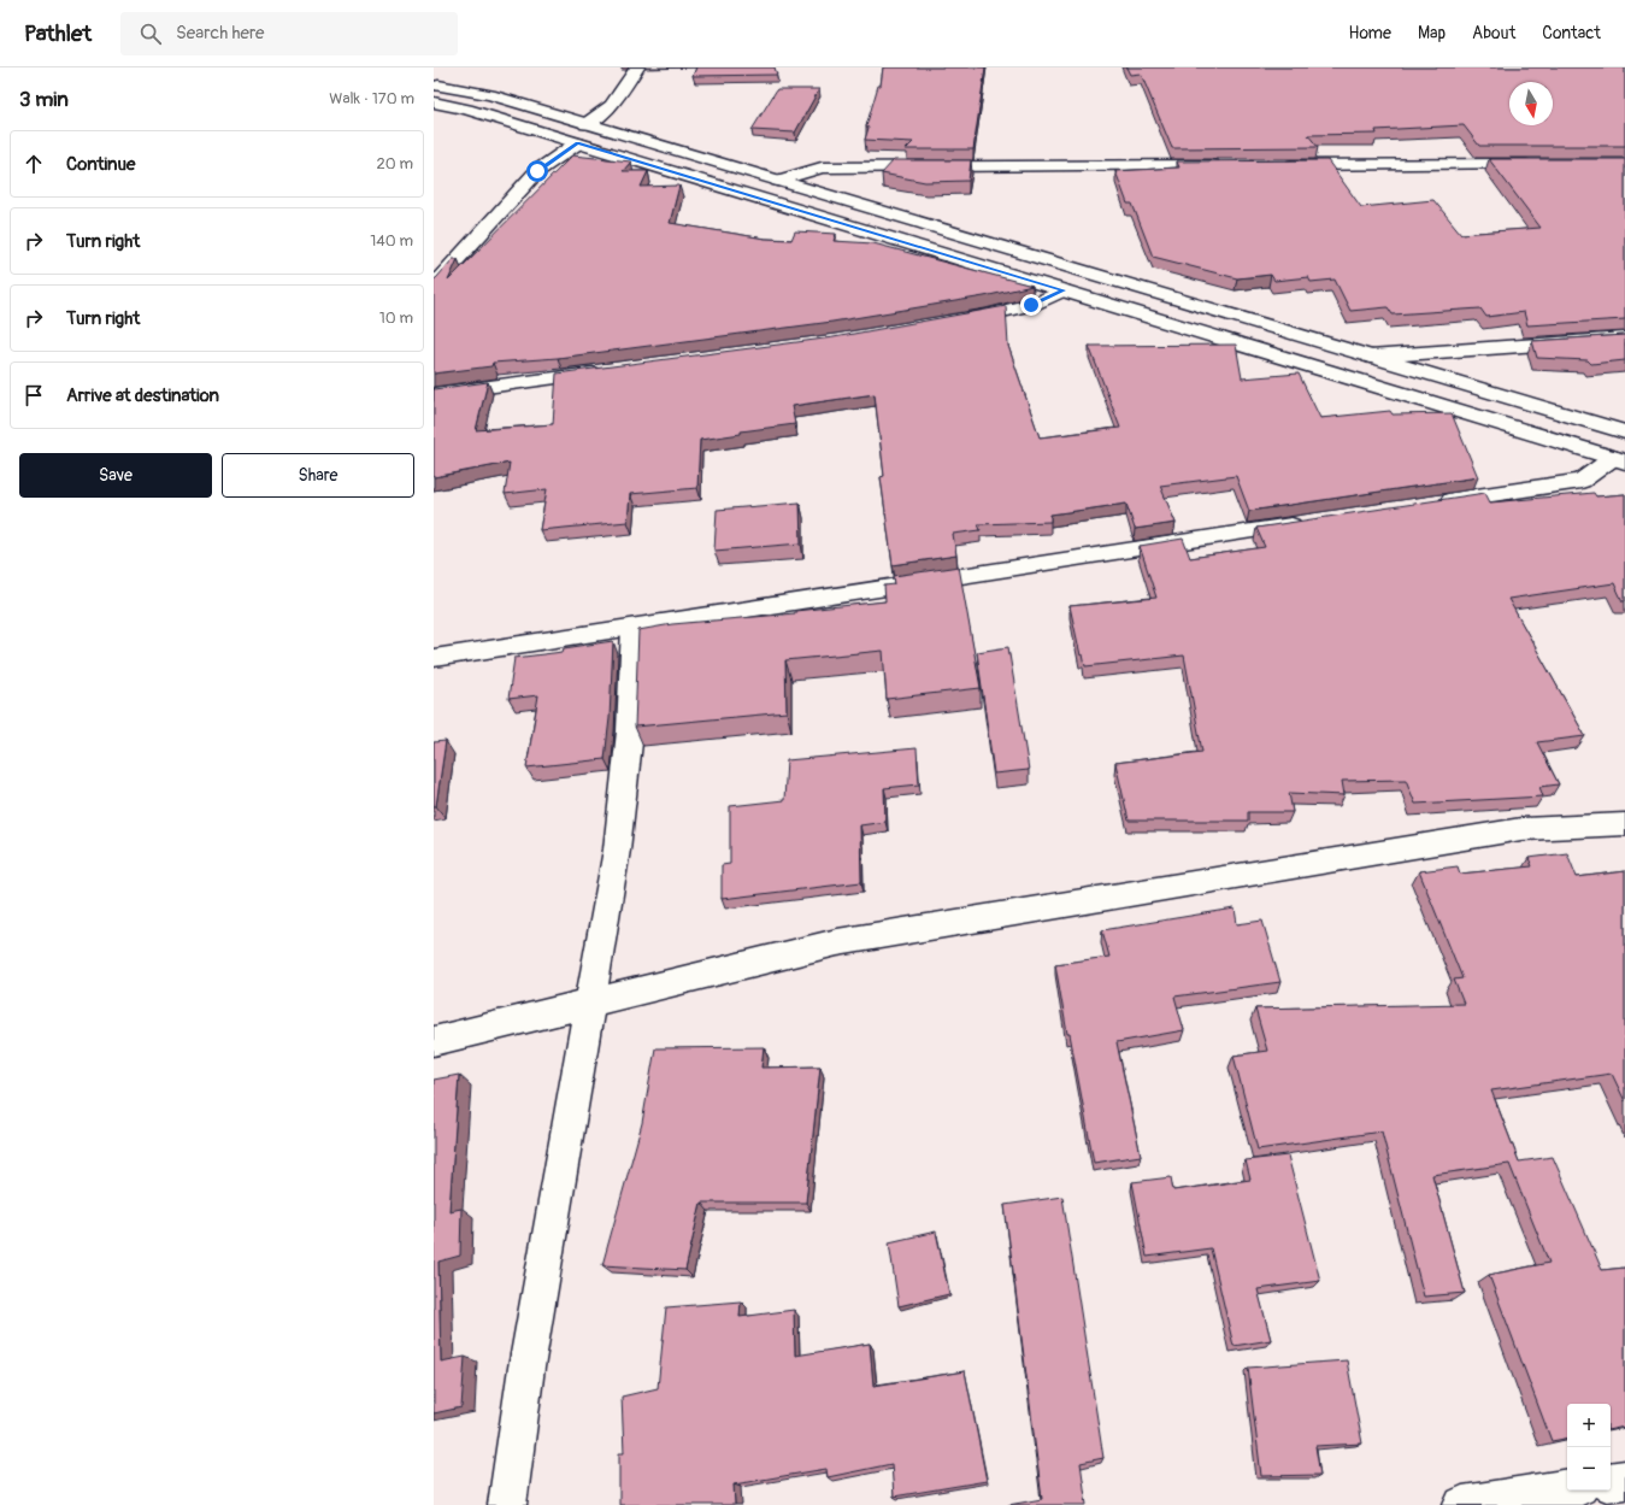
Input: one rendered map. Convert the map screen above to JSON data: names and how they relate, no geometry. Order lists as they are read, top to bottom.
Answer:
{
  "north": "bottom",
  "page": {
    "header": "Pathlet",
    "search": "Search here",
    "nav": [
      "Home",
      "Map",
      "About",
      "Contact"
    ],
    "heading": ["3 min", "Walk · 170 m"],
    "list": [
      ["Continue", "20 m"],
      ["Turn right", "140 m"],
      ["Turn right", "10 m"],
      "Arrive at destination"
    ],
    "buttons": ["Save", "Share"],
    "map_buttons": ["+", "−"]
  }
}
